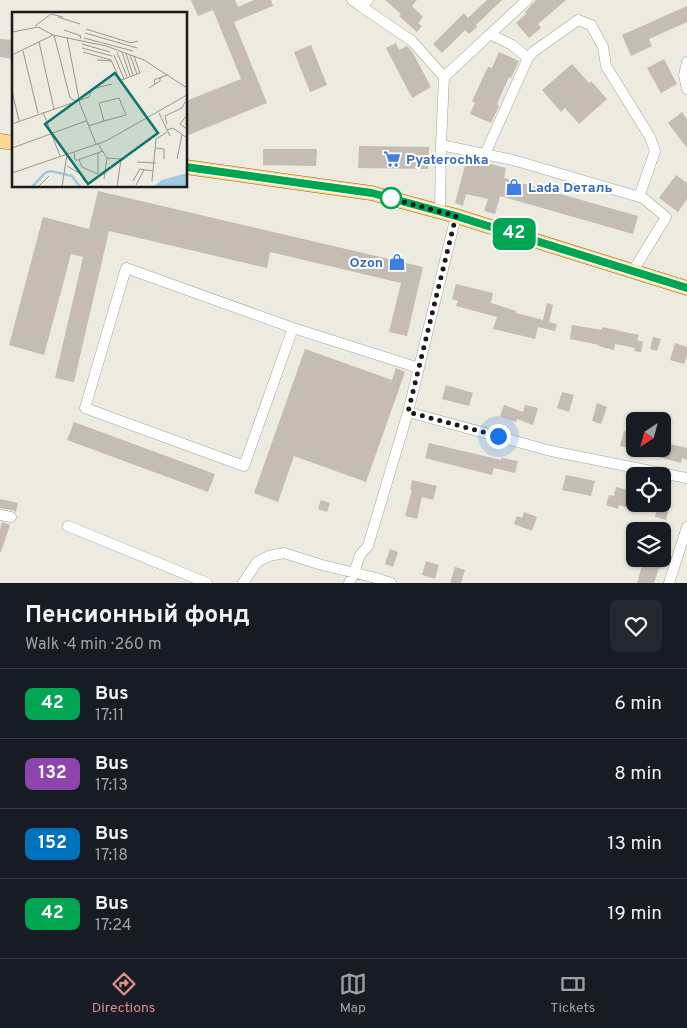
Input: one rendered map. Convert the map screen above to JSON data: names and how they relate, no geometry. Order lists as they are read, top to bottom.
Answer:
{
  "places": {
    "supermarket": ["Pyaterochka"],
    "shop": ["Lada Dеталь", "Ozon"]
  },
  "lines": ["bus line 42"],
  "north": "bottom left",
  "page": {
    "on_map": "42",
    "heading": ["Пенсионный фонд", "Walk · 4 min · 260 m"],
    "list": [
      {
        "mark": "42",
        "name": "Bus",
        "note": "17:11",
        "value": "6 min"
      },
      {
        "mark": "132",
        "name": "Bus",
        "note": "17:13",
        "value": "8 min"
      },
      {
        "mark": "152",
        "name": "Bus",
        "note": "17:18",
        "value": "13 min"
      },
      {
        "mark": "42",
        "name": "Bus",
        "note": "17:24",
        "value": "19 min"
      }
    ],
    "tabs": ["Directions", "Map", "Tickets"]
  }
}
